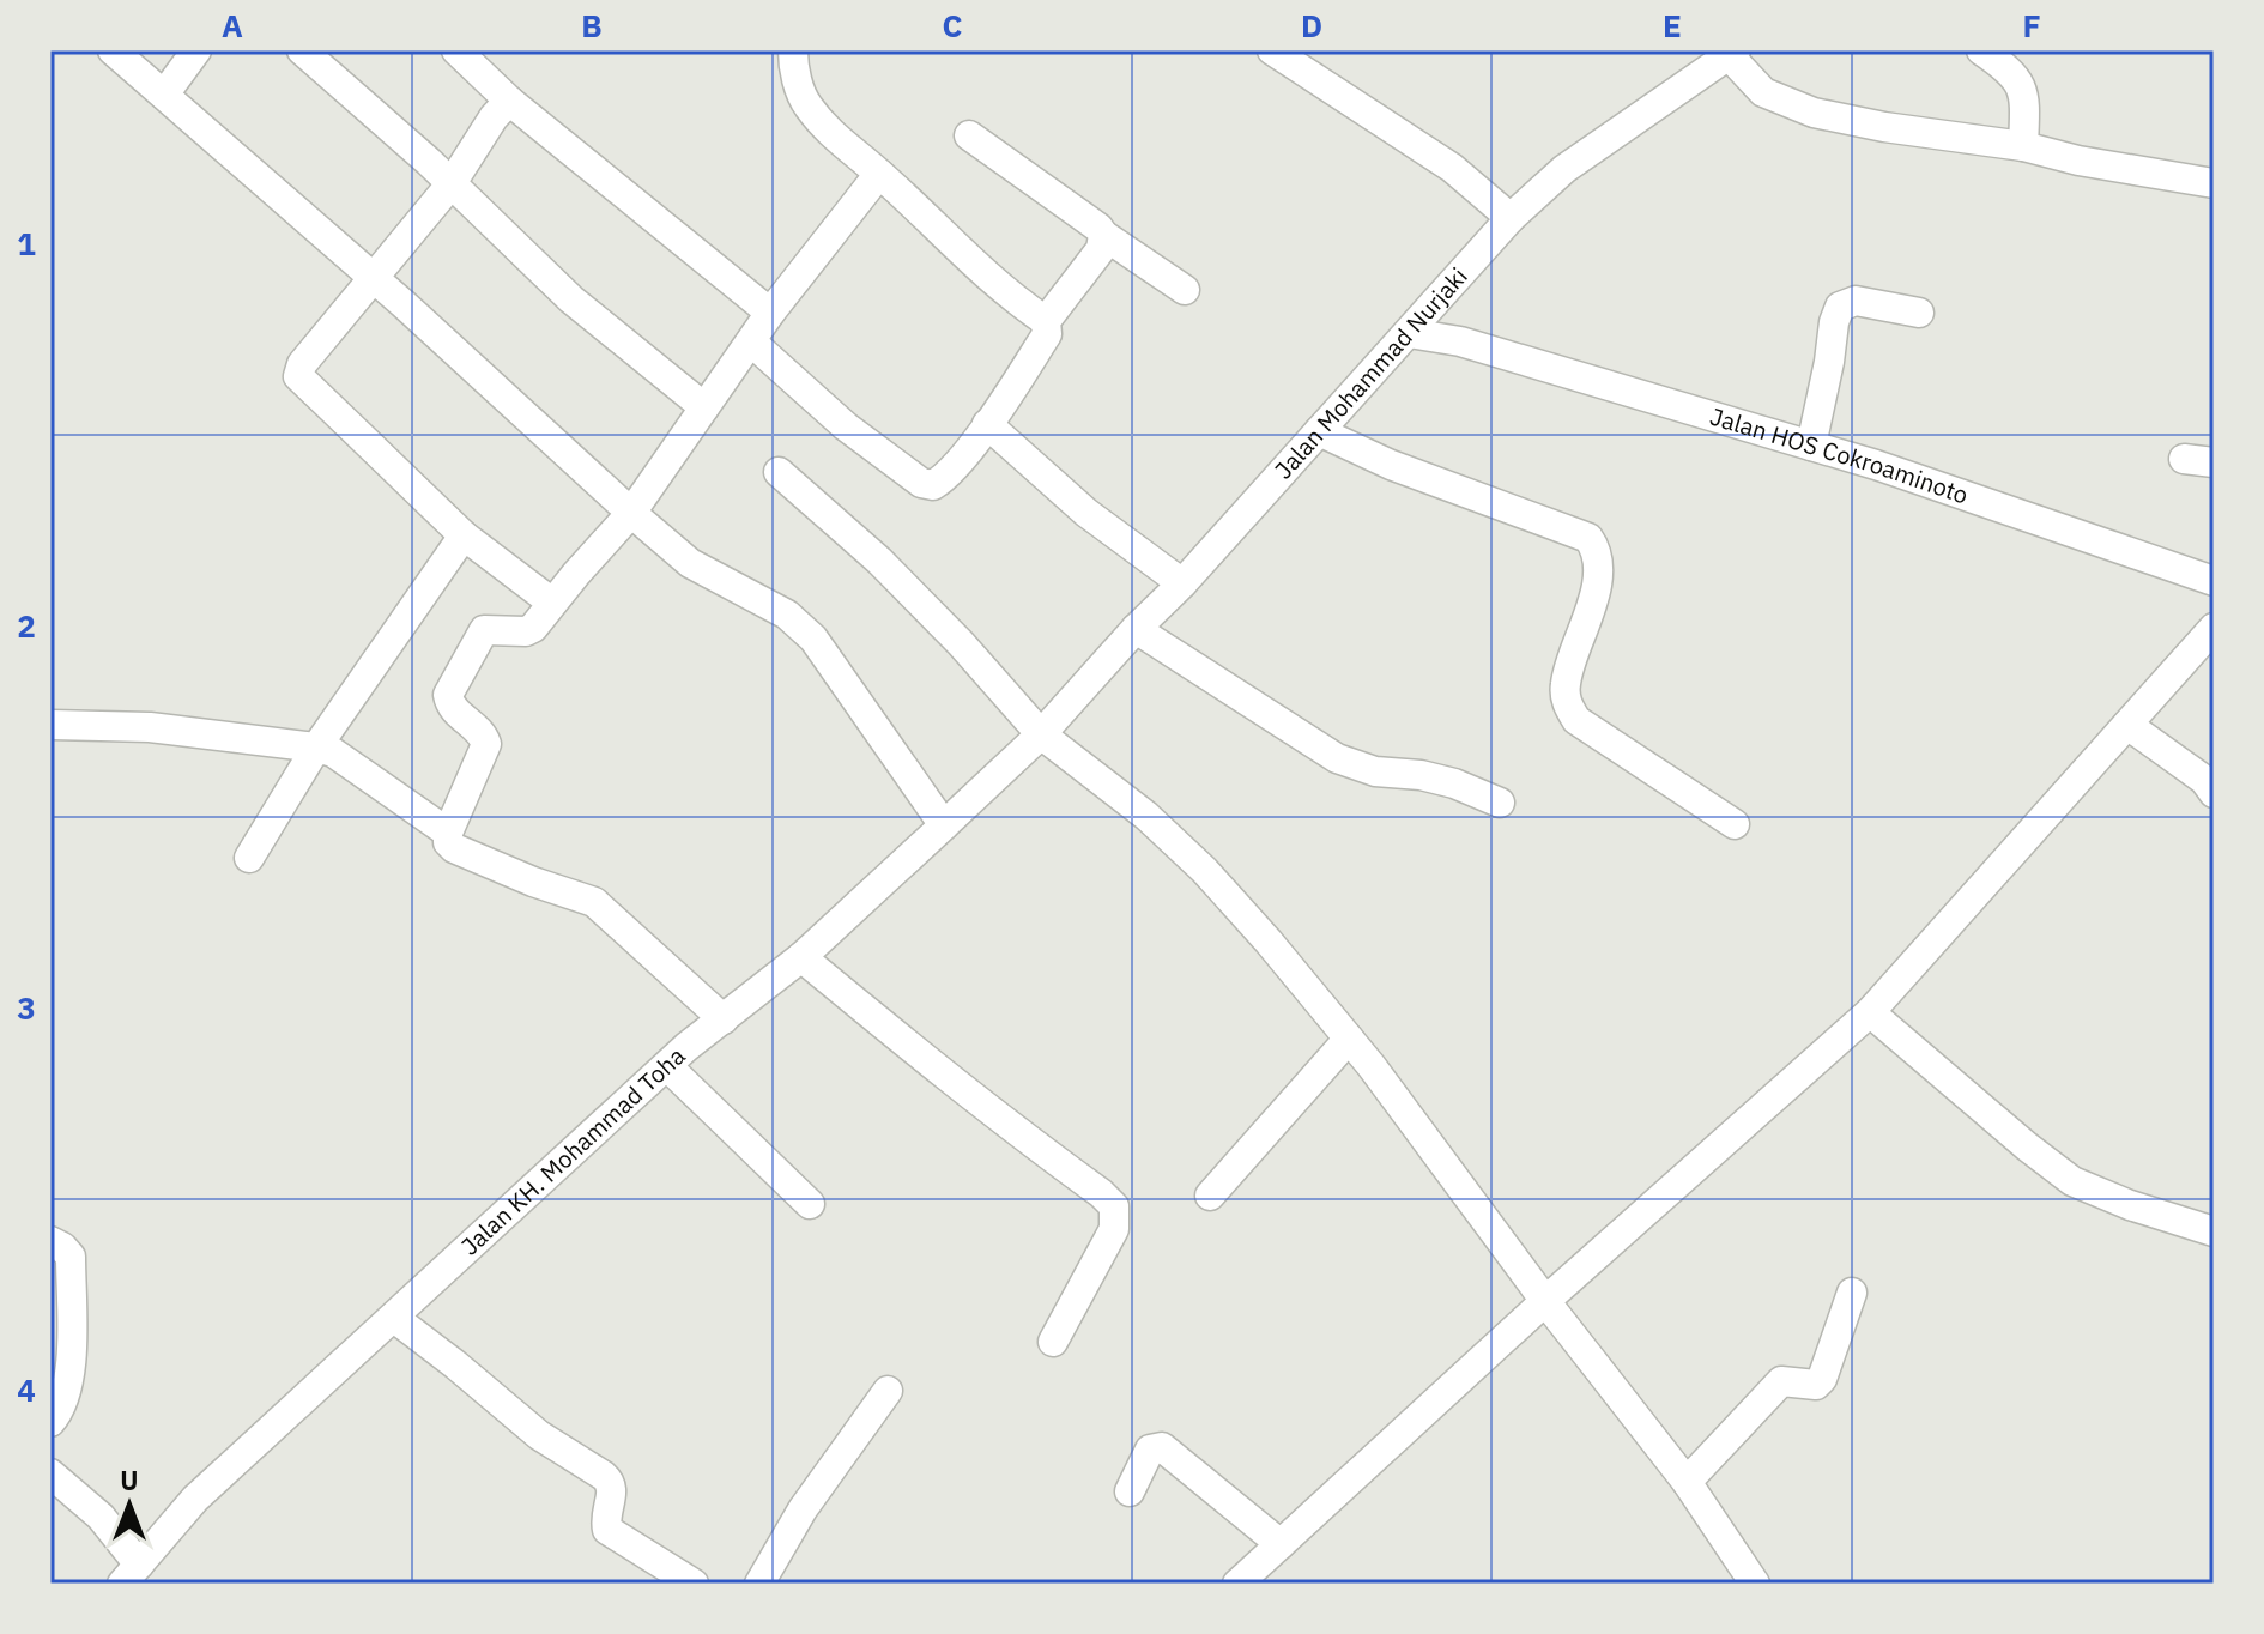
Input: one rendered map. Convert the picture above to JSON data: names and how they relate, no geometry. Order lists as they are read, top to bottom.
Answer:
{
  "streets": {
    "street": ["Jalan Mohammad Nurjaki", "Jalan HOS Cokroaminoto", "Jalan KH. Mohammad Toha"]
  },
  "crossings": [
    ["Jalan Mohammad Nurjaki", "Jalan HOS Cokroaminoto"],
    ["Jalan Mohammad Nurjaki", "Jalan KH. Mohammad Toha"]
  ],
  "north": "top",
  "grid": {
    "columns": [
      "A",
      "B",
      "C",
      "D",
      "E",
      "F"
    ],
    "rows": [
      "1",
      "2",
      "3",
      "4"
    ]
  }
}
